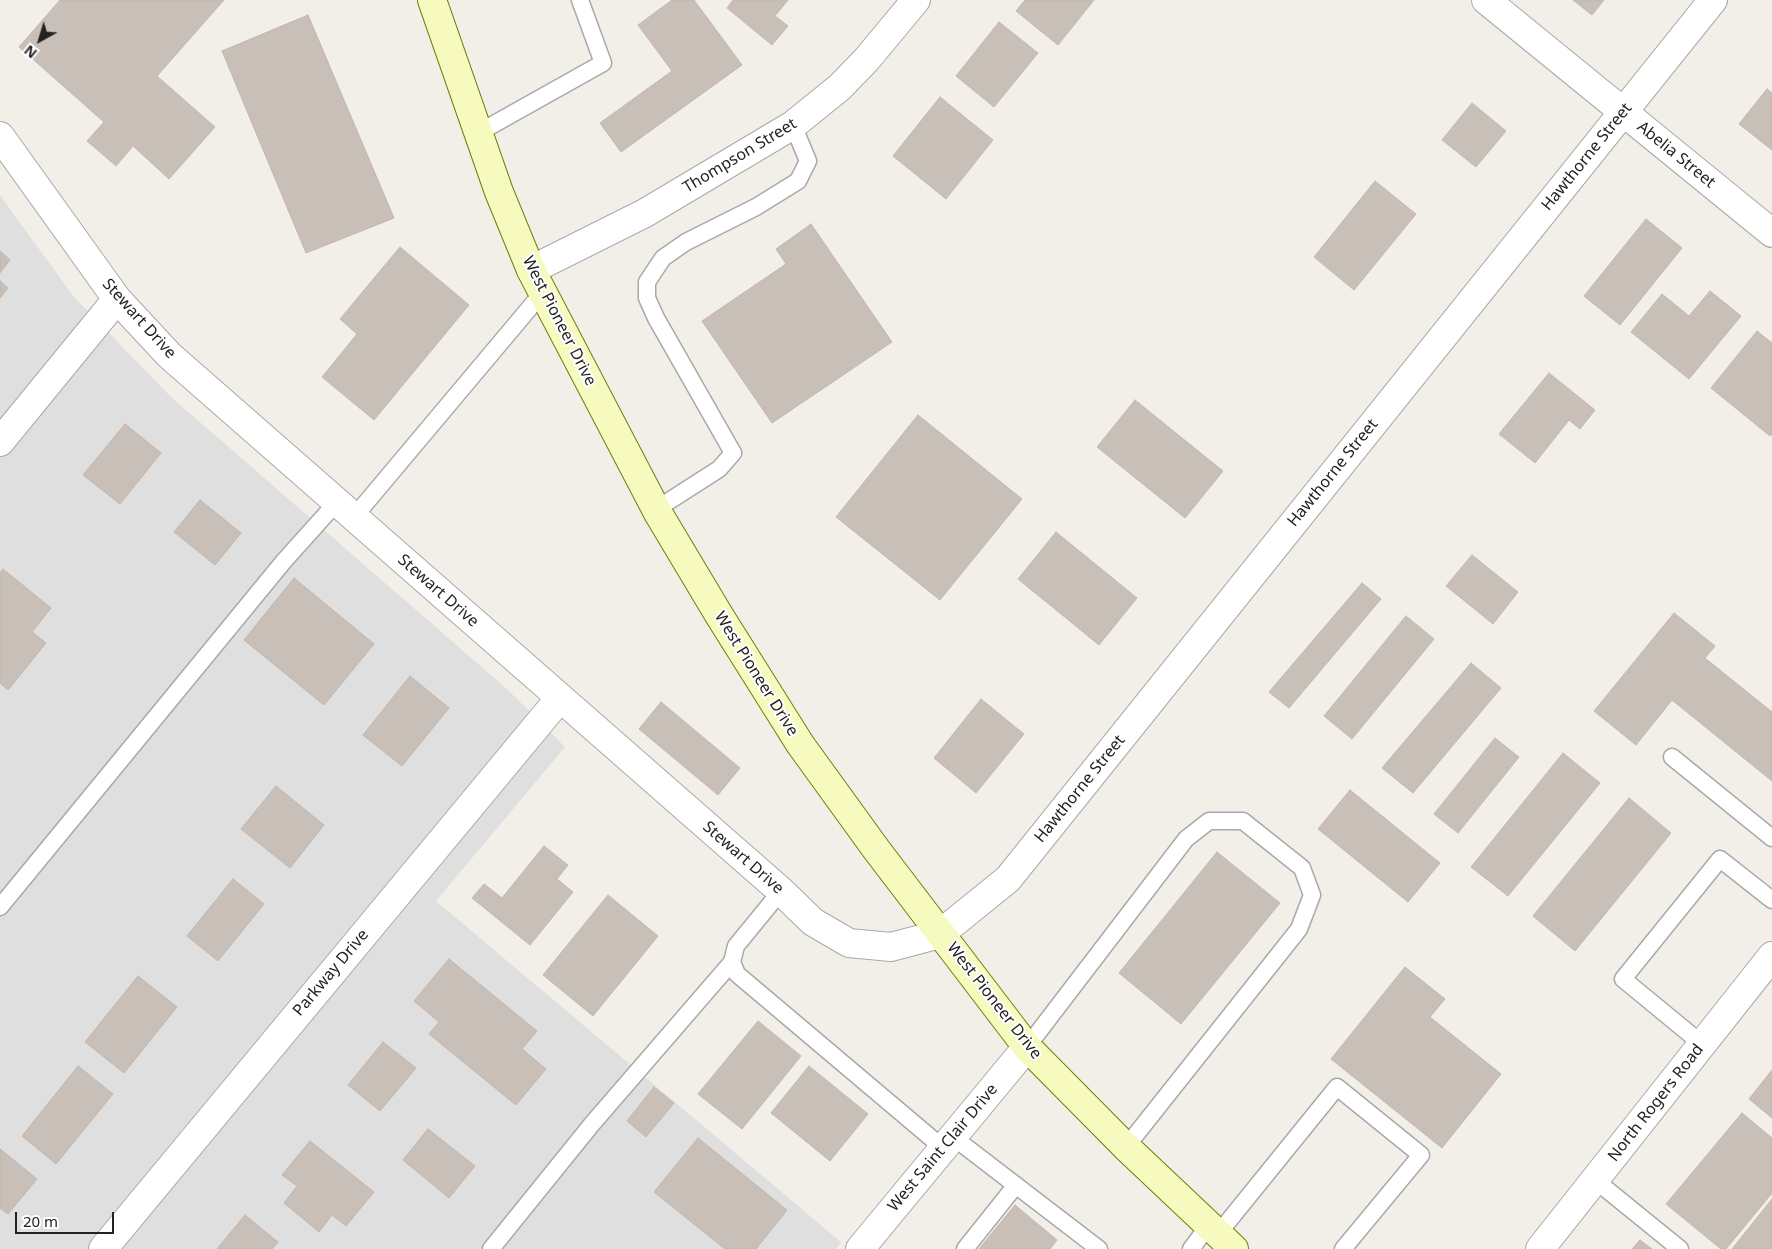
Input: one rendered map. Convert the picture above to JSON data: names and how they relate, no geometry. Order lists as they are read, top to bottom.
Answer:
{
  "streets": {
    "main road": ["West Pioneer Drive"],
    "street": [
      "Abelia Street",
      "Thompson Street",
      "Hawthorne Street",
      "Stewart Drive",
      "Parkway Drive",
      "North Rogers Road",
      "West Saint Clair Drive"
    ]
  },
  "crossings": [
    ["Abelia Street", "Hawthorne Street"],
    ["Thompson Street", "West Pioneer Drive"],
    ["Hawthorne Street", "Stewart Drive"],
    ["Hawthorne Street", "West Pioneer Drive"],
    ["Stewart Drive", "West Pioneer Drive"],
    ["Stewart Drive", "Parkway Drive"],
    ["West Pioneer Drive", "West Saint Clair Drive"]
  ],
  "scale_bar": "20 m",
  "north": "bottom left"
}
